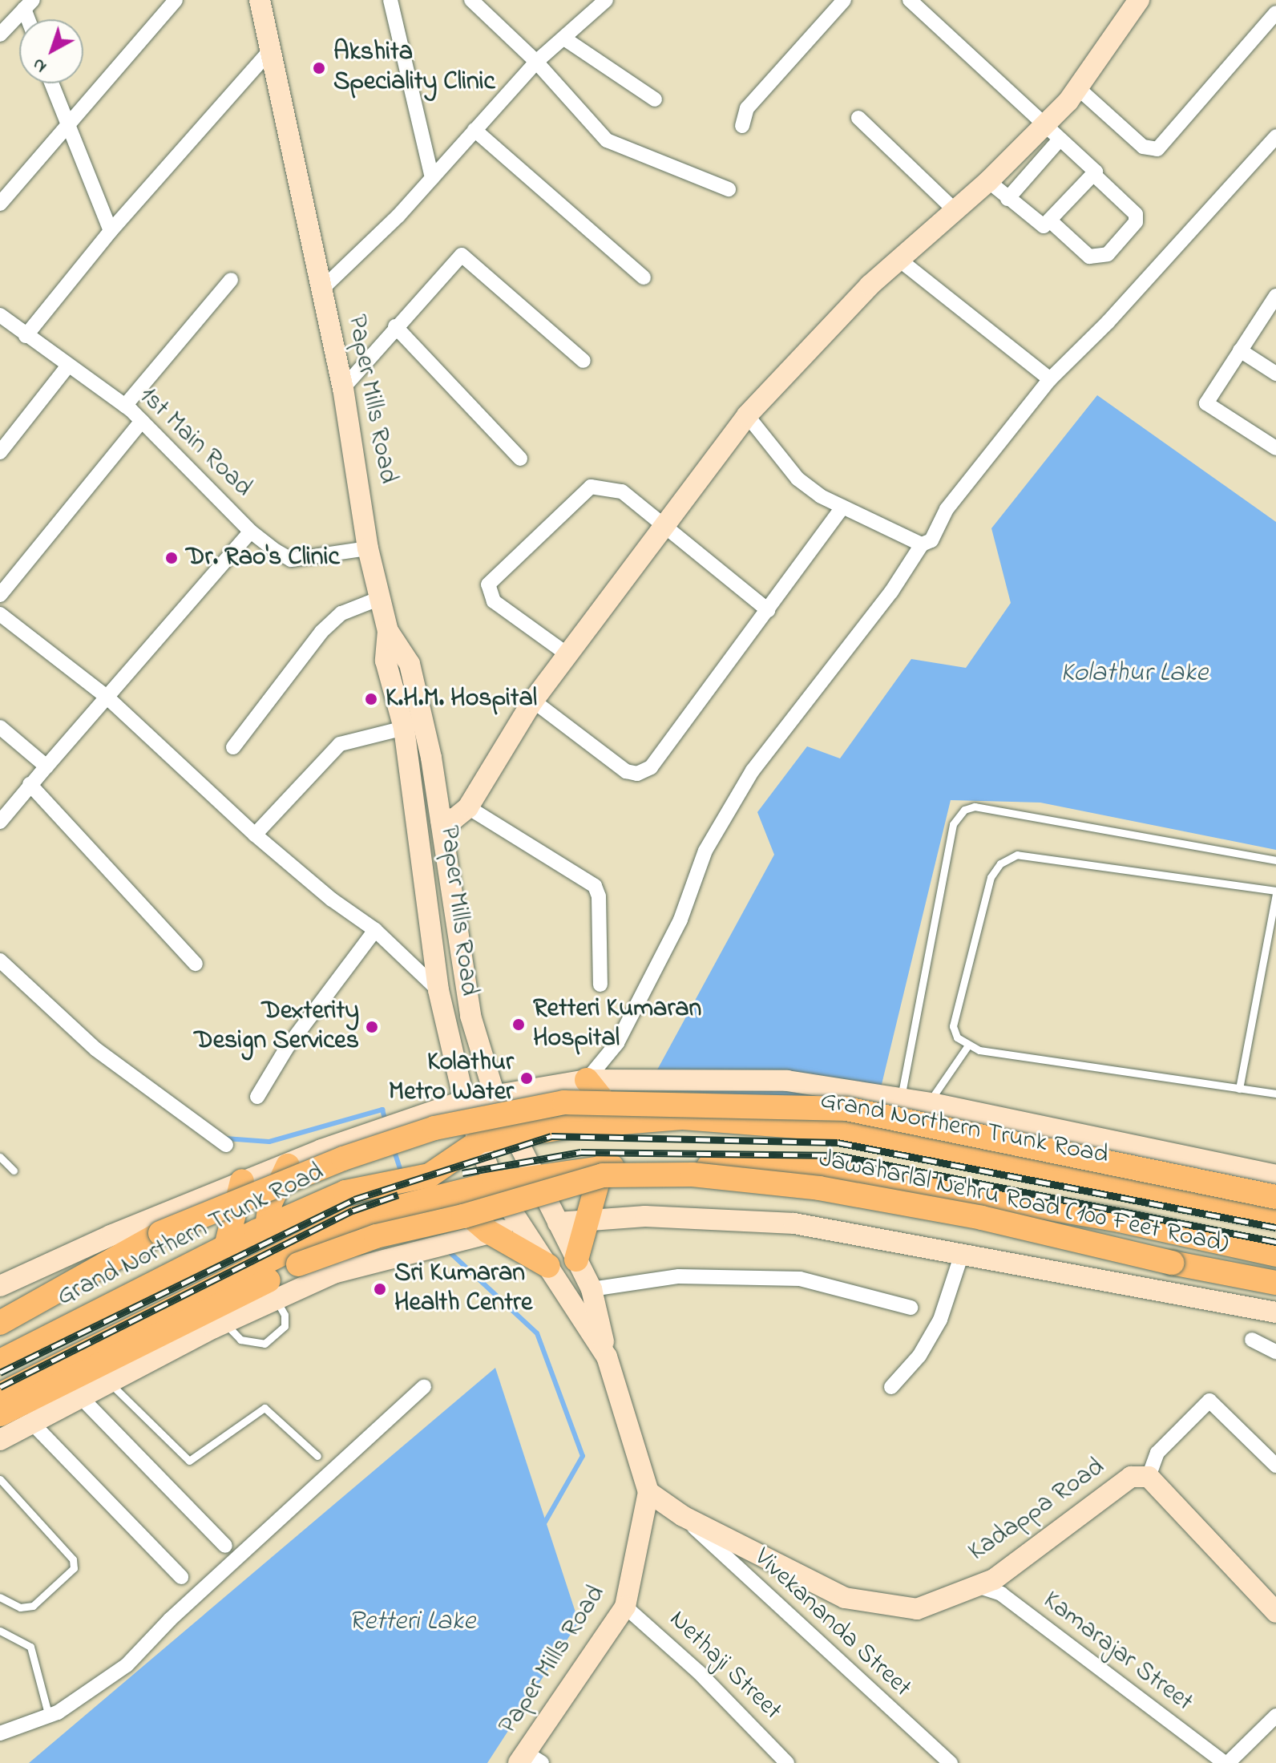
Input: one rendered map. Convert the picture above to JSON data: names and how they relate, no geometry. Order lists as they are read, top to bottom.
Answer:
{
  "streets": {
    "main road": ["Grand Northern Trunk Road", "Jawaharlal Nehru Road (100 Feet Road)"],
    "street": [
      "Paper Mills Road",
      "1st Main Road",
      "Kadappa Road",
      "Vivekananda Street",
      "Kamarajar Street",
      "Nethaji Street"
    ]
  },
  "crossings": [
    ["Paper Mills Road", "1st Main Road"],
    ["Paper Mills Road", "Grand Northern Trunk Road"],
    ["Paper Mills Road", "Kadappa Road"],
    ["Paper Mills Road", "Nethaji Street"],
    ["Kadappa Road", "Vivekananda Street"],
    ["Kadappa Road", "Kamarajar Street"]
  ],
  "water": ["Kolathur Lake", "Retteri Lake"],
  "places": [
    "Akshita Speciality Clinic",
    "Dr. Rao's Clinic",
    "K.H.M. Hospital",
    "Retteri Kumaran Hospital",
    "Dexterity Design Services",
    "Kolathur Metro Water",
    "Sri Kumaran Health Centre"
  ],
  "north": "bottom left"
}
